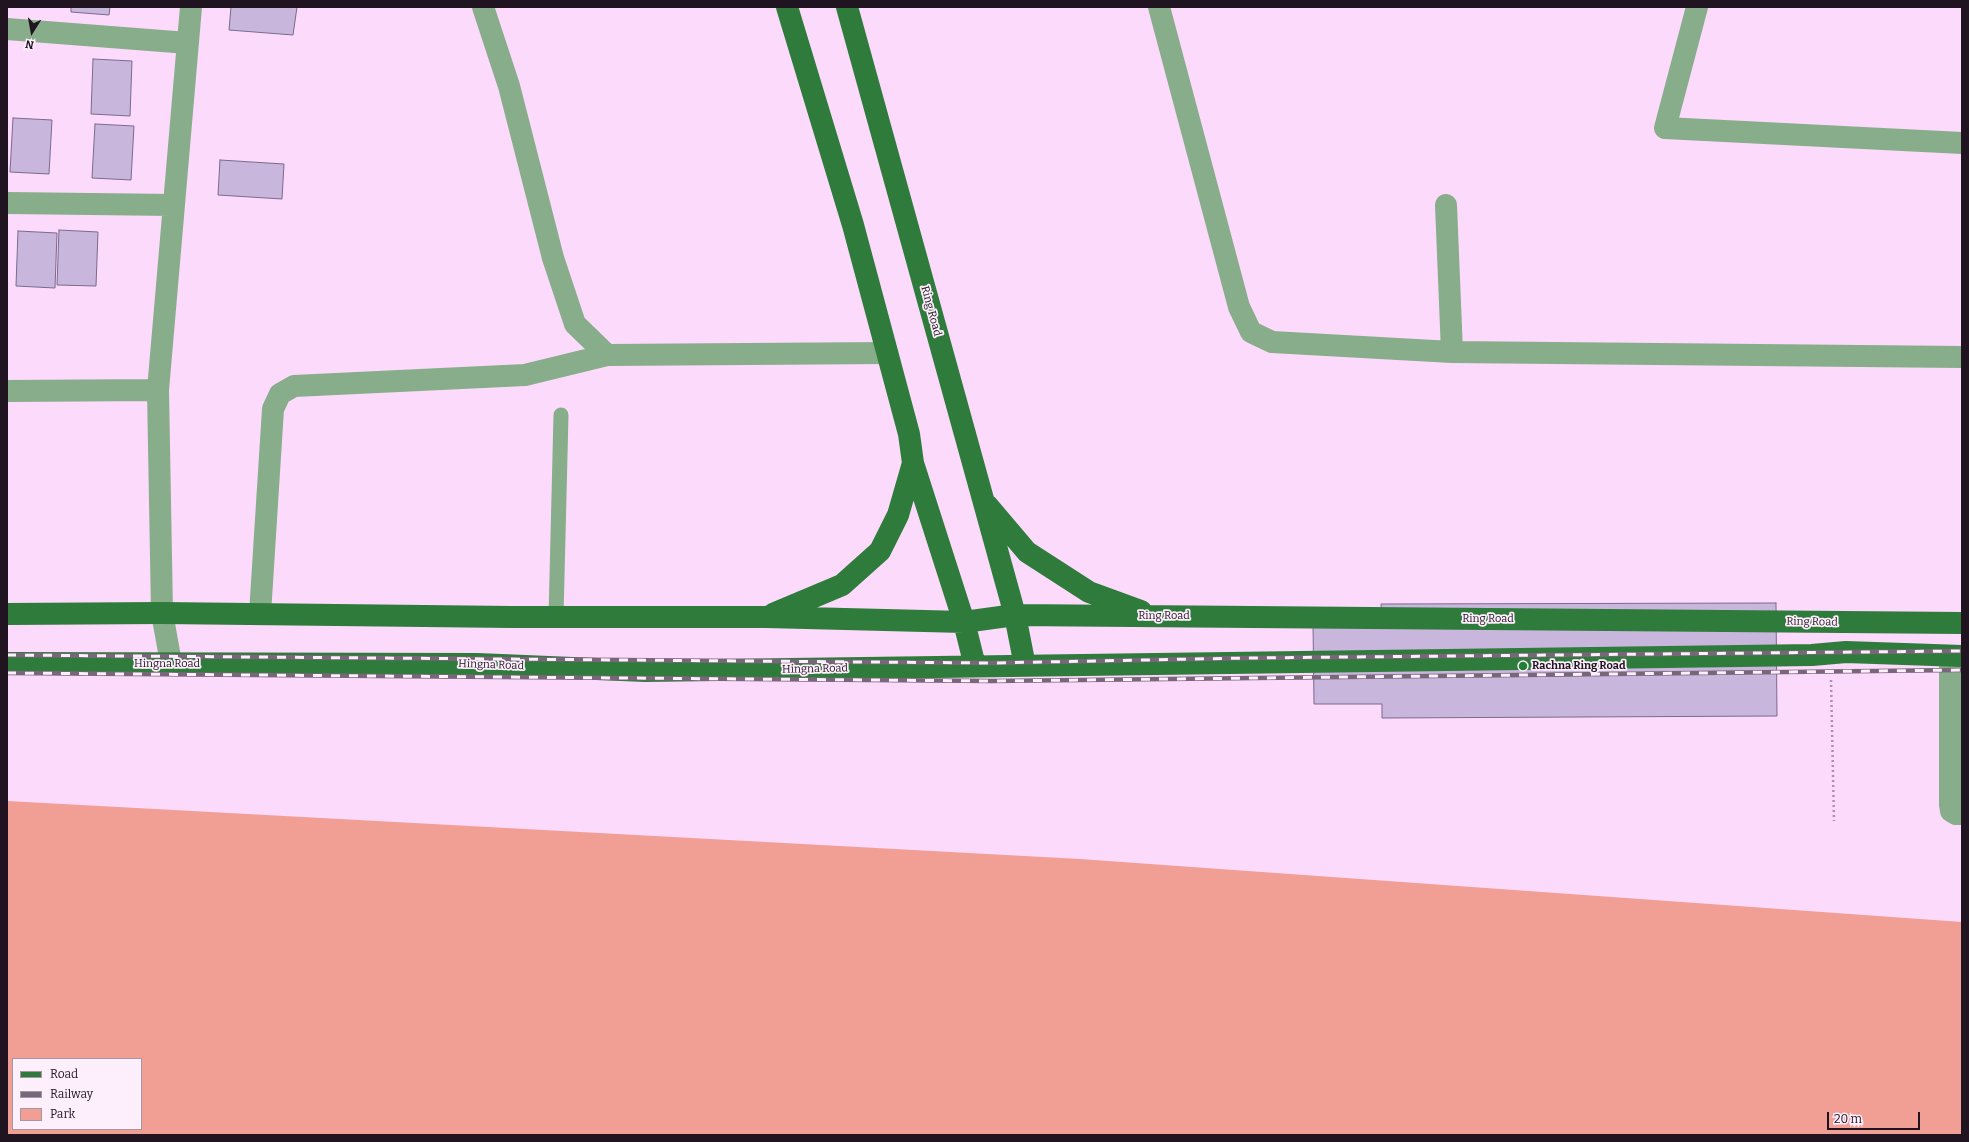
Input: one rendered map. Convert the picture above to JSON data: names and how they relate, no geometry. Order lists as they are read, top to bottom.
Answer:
{
  "streets": {
    "main road": ["Ring Road", "Hingna Road"]
  },
  "crossings": [
    ["Ring Road", "Hingna Road"]
  ],
  "places": ["Rachna Ring Road"],
  "legend": ["Road", "Railway", "Park"],
  "scale_bar": "20 m",
  "north": "bottom"
}
